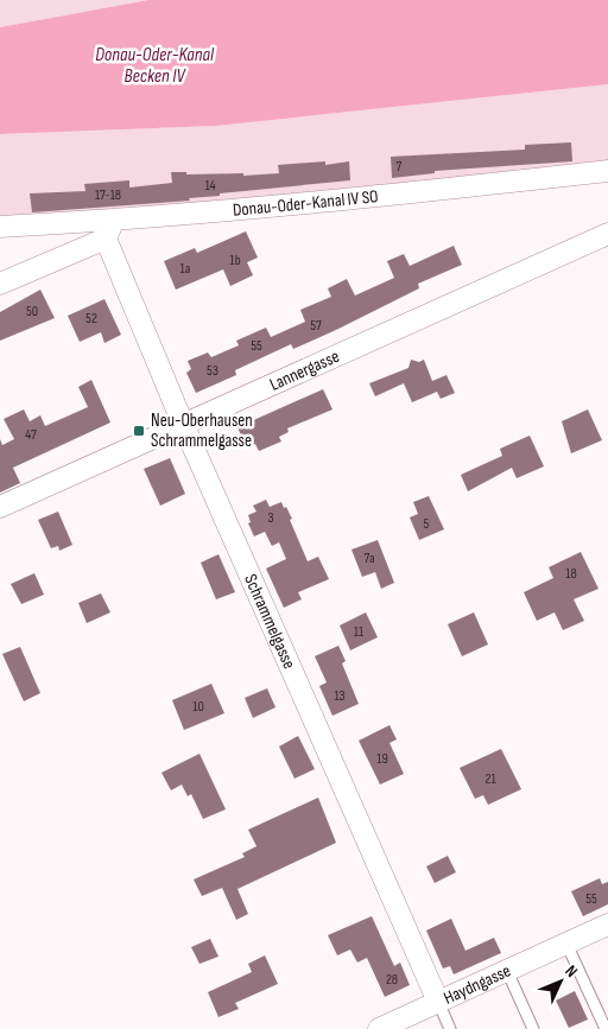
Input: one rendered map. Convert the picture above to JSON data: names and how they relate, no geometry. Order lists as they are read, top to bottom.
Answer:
{
  "streets": {
    "street": [
      "Donau-Oder-Kanal IV SO",
      "Lannergasse",
      "Schrammelgasse",
      "Haydngasse"
    ]
  },
  "crossings": [
    ["Donau-Oder-Kanal IV SO", "Schrammelgasse"],
    ["Lannergasse", "Schrammelgasse"],
    ["Schrammelgasse", "Haydngasse"]
  ],
  "water": ["Donau-Oder-Kanal Becken IV"],
  "places": {
    "transit": ["Neu-Oberhausen Schrammelgasse"]
  },
  "house_numbers": [
    "7",
    "14",
    "17-18",
    "1b",
    "1a",
    "50",
    "52",
    "57",
    "55",
    "53",
    "47",
    "3",
    "5",
    "7a",
    "18",
    "11",
    "13",
    "10",
    "19",
    "21",
    "55",
    "28"
  ],
  "north": "top right"
}
